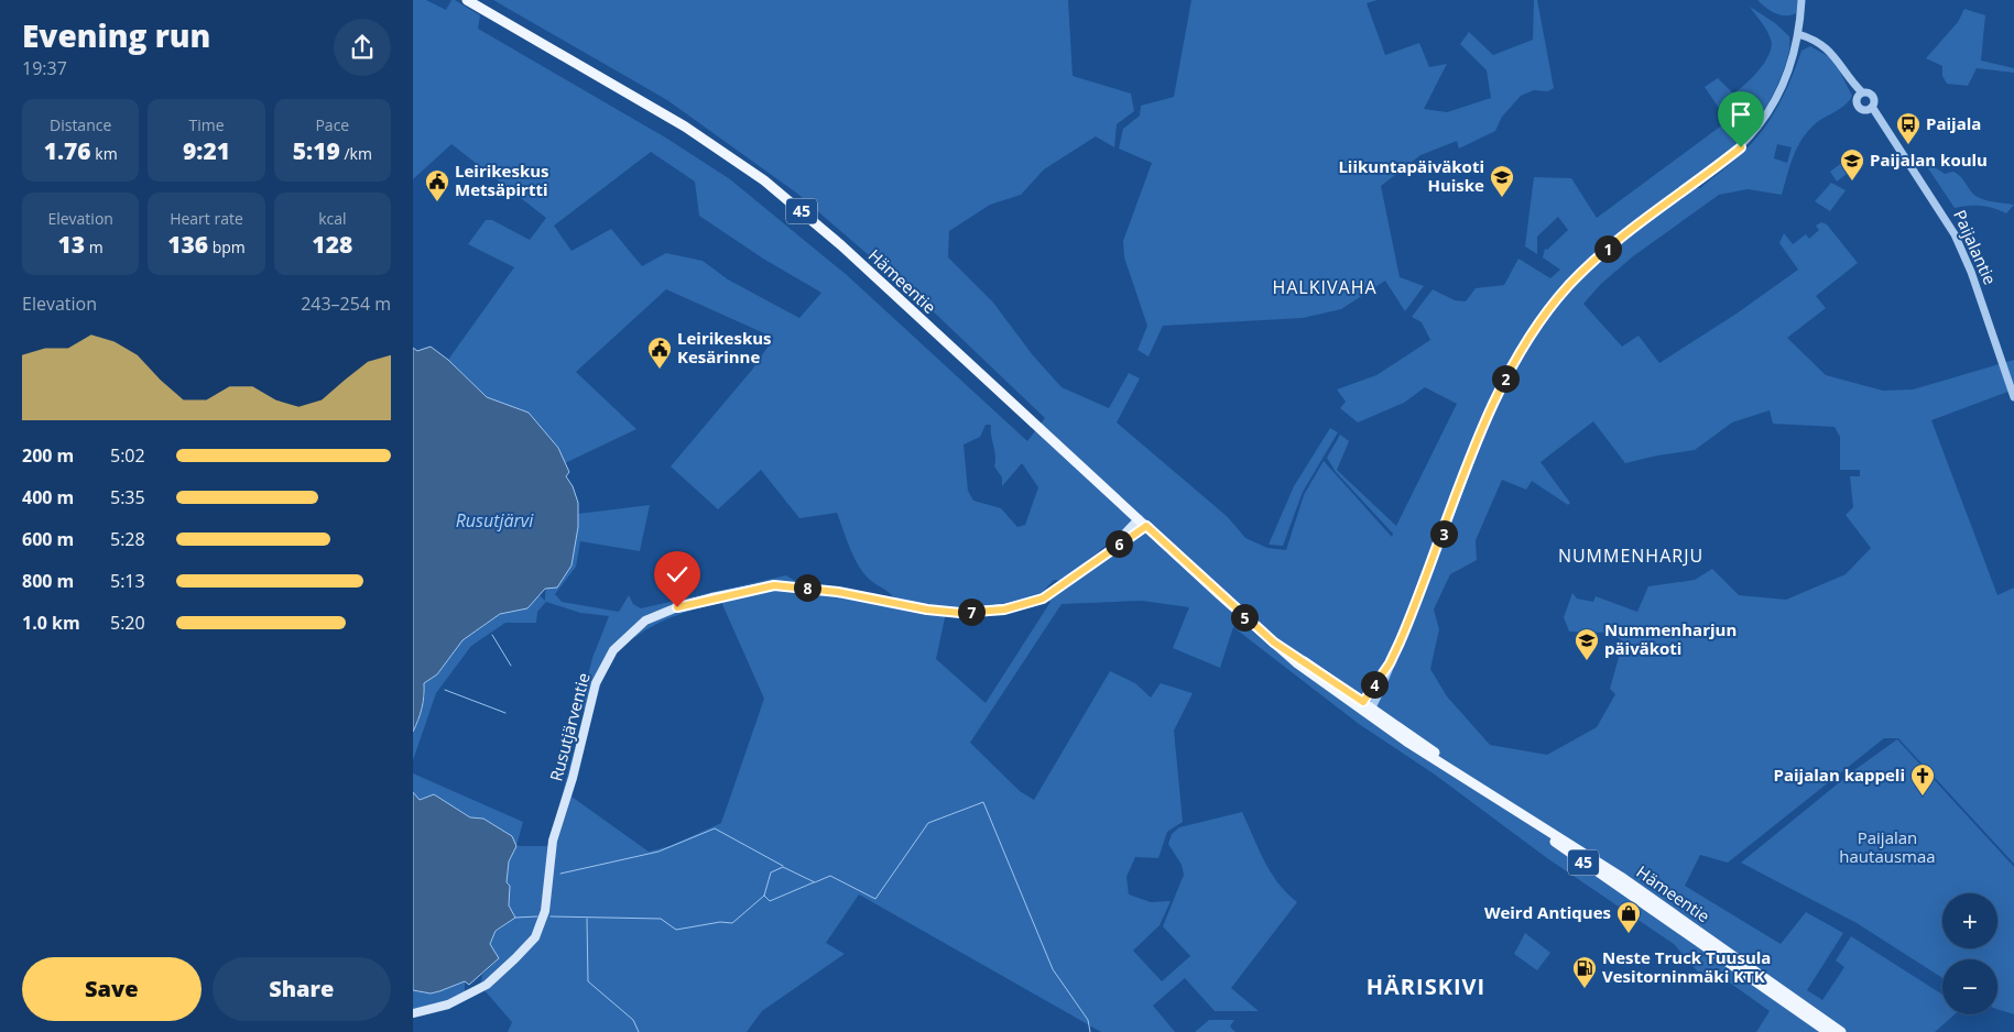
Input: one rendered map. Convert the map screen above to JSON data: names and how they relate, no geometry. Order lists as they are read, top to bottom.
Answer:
{
  "streets": {
    "main road": ["45", "Hämeentie", "Rusutjärventie"],
    "street": ["Paijalantie"]
  },
  "crossings": [
    ["Hämeentie", "Rusutjärventie"]
  ],
  "districts": ["HALKIVAHA", "NUMMENHARJU", "HÄRISKIVI"],
  "water": ["Rusutjärvi"],
  "parks": ["Paijalan hautausmaa"],
  "places": {
    "bus stop": ["Paijala"],
    "school or university": ["Paijalan koulu", "Liikuntapäiväkoti Huiske", "Nummenharjun päiväkoti"],
    "public building": ["Leirikeskus Metsäpirtti", "Leirikeskus Kesärinne"],
    "church": ["Paijalan kappeli"],
    "shop": ["Weird Antiques"],
    "fuel station": ["Neste Truck Tuusula Vesitorninmäki KTK"]
  },
  "page": {
    "heading": ["Evening run", "19:37"],
    "stats": [
      ["Distance", "1.76 km"],
      ["Time", "9:21"],
      ["Pace", "5:19 /km"],
      ["Elevation", "13 m"],
      ["Heart rate", "136 bpm"],
      ["kcal", "128"]
    ],
    "pins": [
      "1",
      "2",
      "3",
      "6",
      "8",
      "7",
      "5",
      "4"
    ],
    "chart": ["Elevation", "243–254 m"],
    "list": [
      {
        "name": "200 m",
        "note": "5:02"
      },
      {
        "name": "400 m",
        "note": "5:35"
      },
      {
        "name": "600 m",
        "note": "5:28"
      },
      {
        "name": "800 m",
        "note": "5:13"
      },
      {
        "name": "1.0 km",
        "note": "5:20"
      }
    ],
    "map_buttons": ["+", "−"],
    "buttons": ["Save", "Share"]
  }
}
